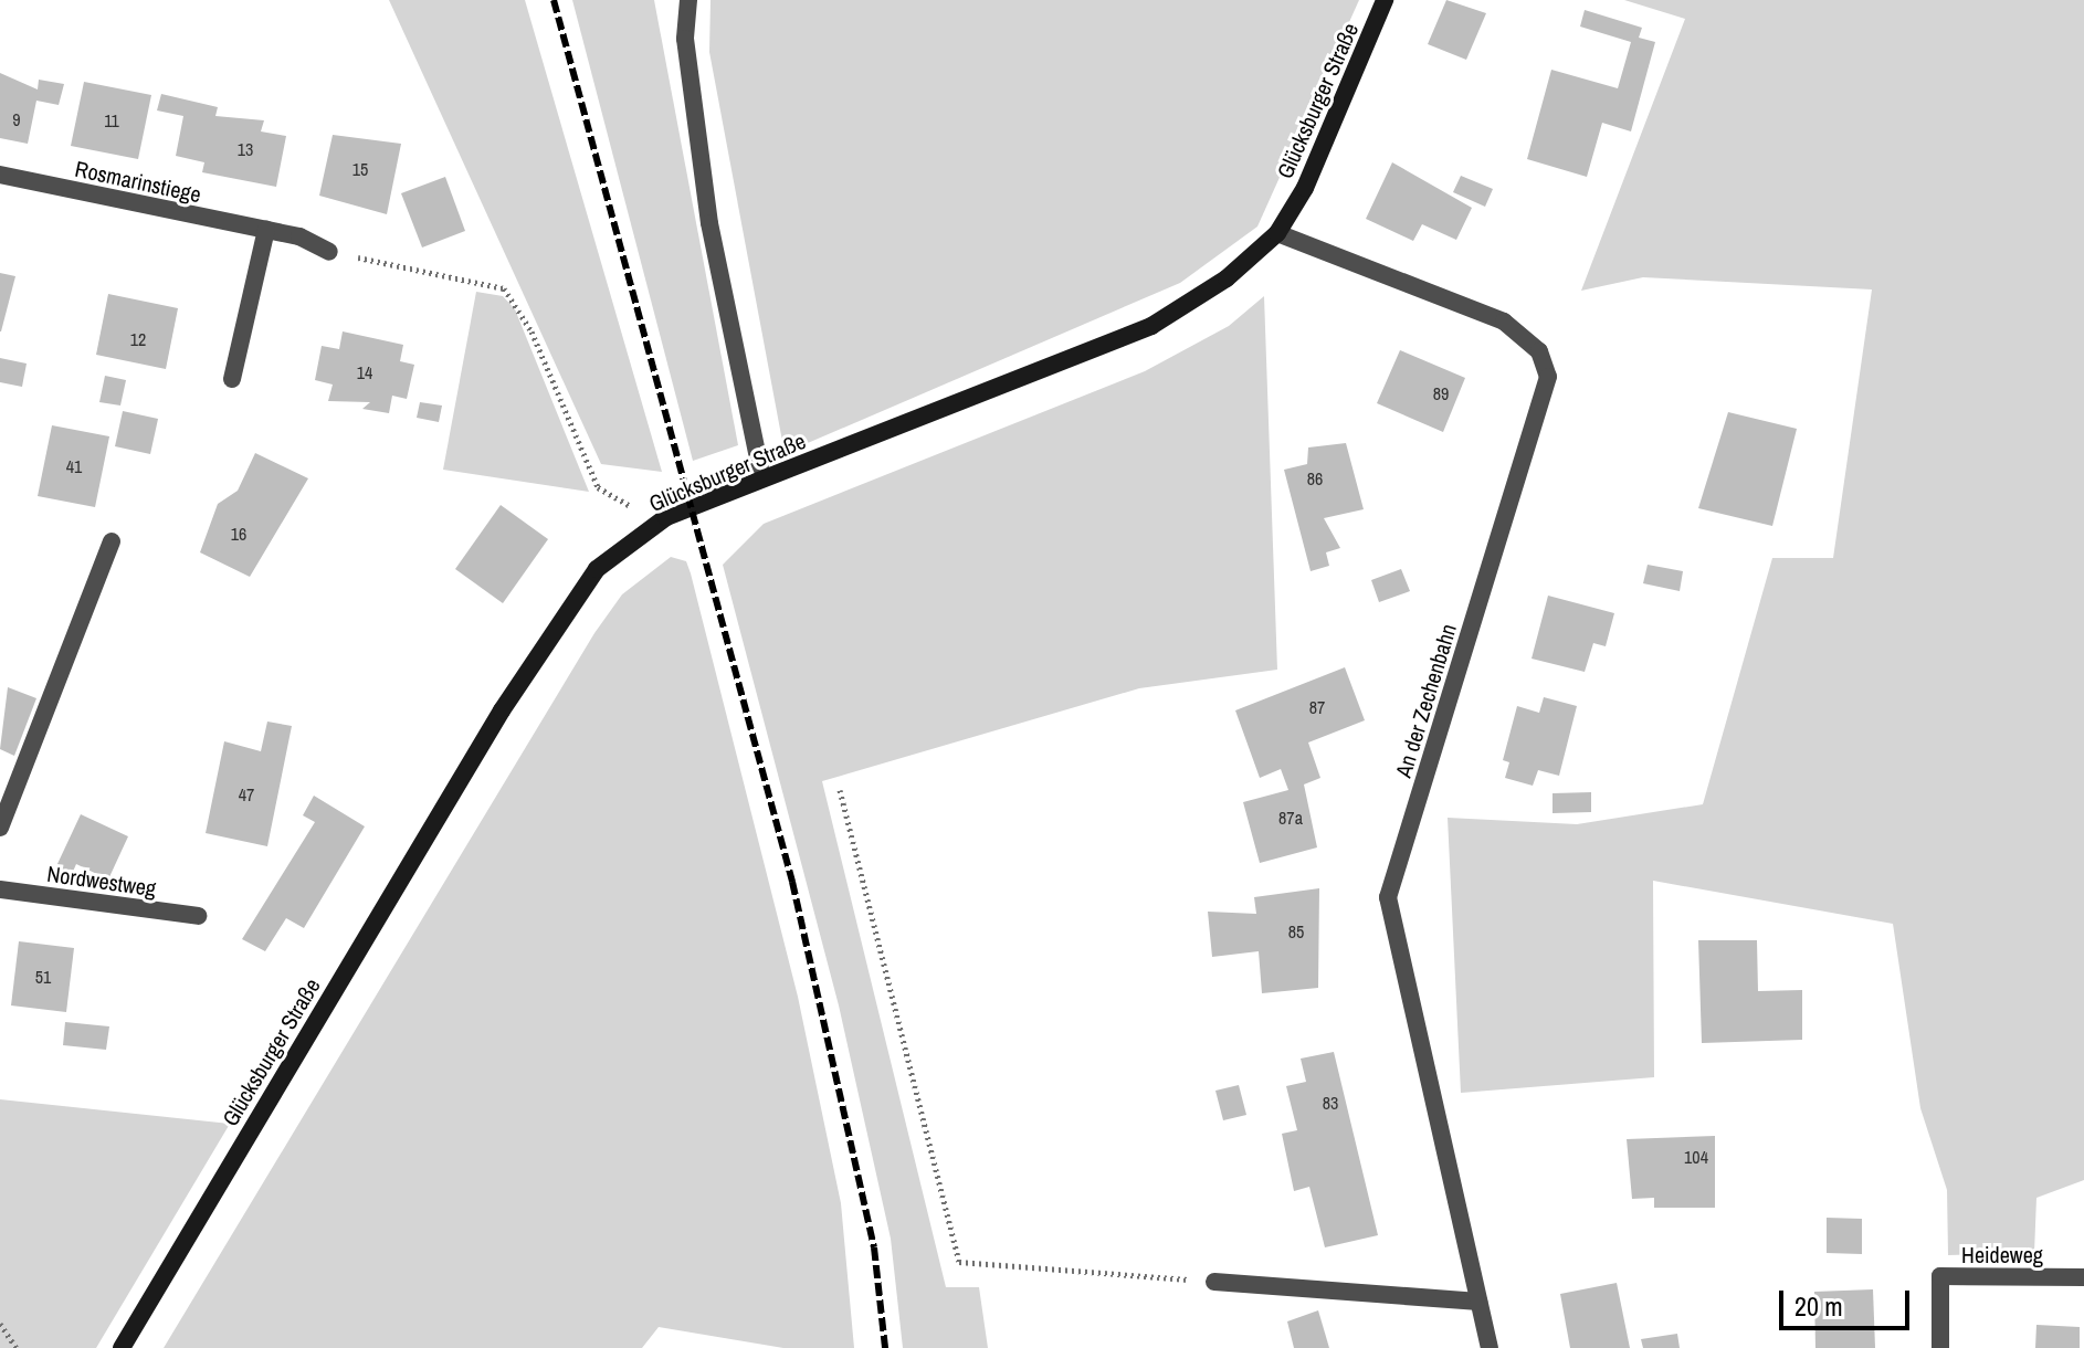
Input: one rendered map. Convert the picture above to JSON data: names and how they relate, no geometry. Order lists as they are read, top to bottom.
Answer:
{
  "streets": {
    "main road": ["Glücksburger Straße"],
    "street": [
      "Rosmarinstiege",
      "An der Zechenbahn",
      "Nordwestweg",
      "Heideweg"
    ]
  },
  "crossings": [
    ["Glücksburger Straße", "An der Zechenbahn"]
  ],
  "house_numbers": [
    "9",
    "11",
    "13",
    "15",
    "12",
    "14",
    "89",
    "41",
    "86",
    "16",
    "87",
    "47",
    "87a",
    "85",
    "51",
    "83",
    "104"
  ],
  "scale_bar": "20 m"
}
